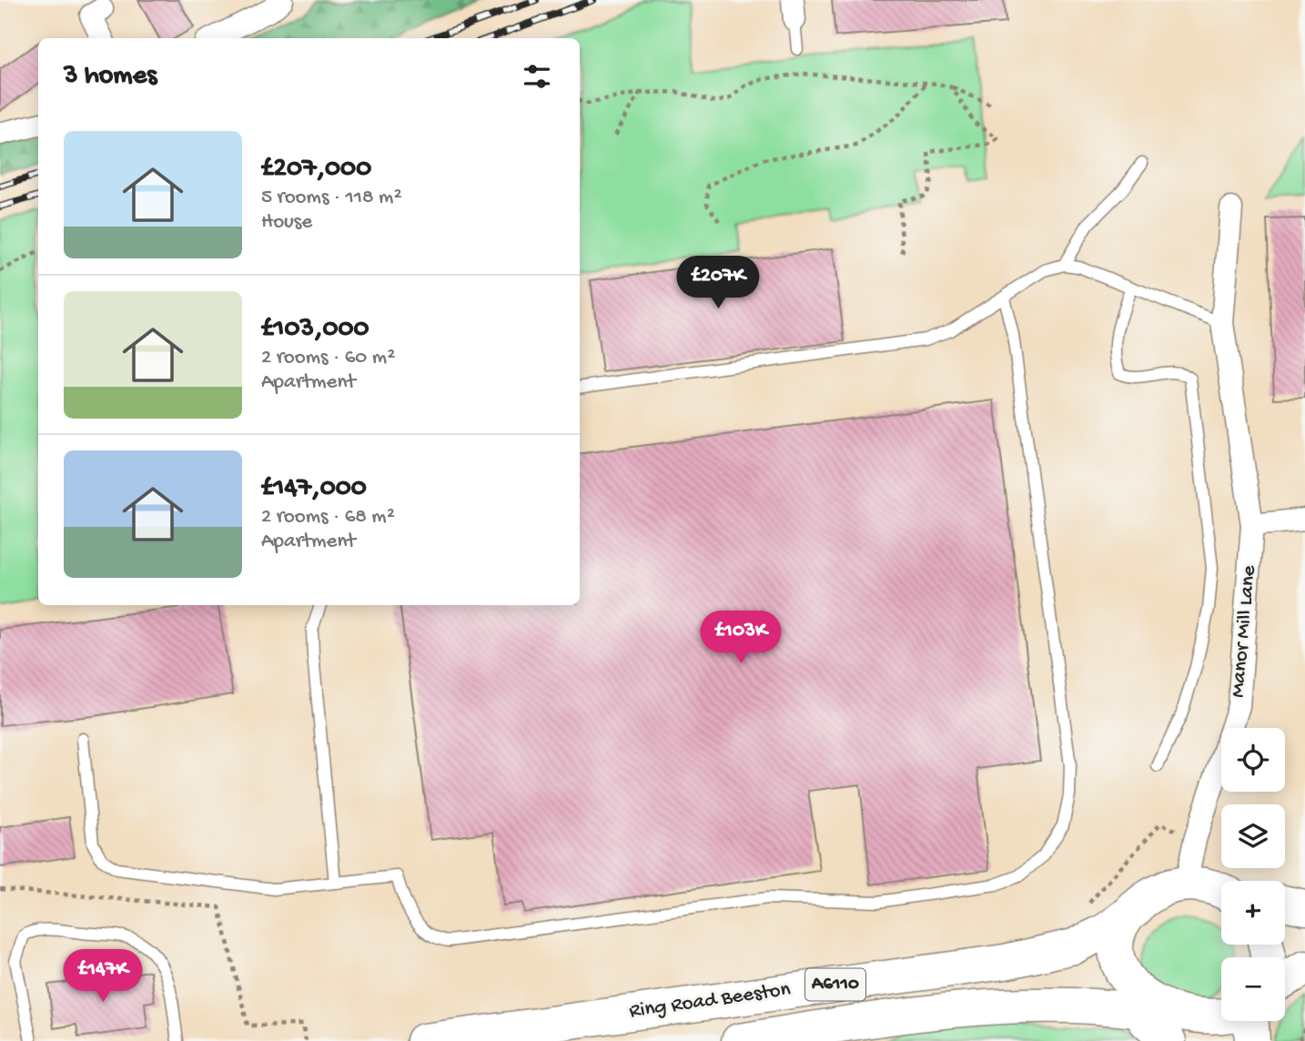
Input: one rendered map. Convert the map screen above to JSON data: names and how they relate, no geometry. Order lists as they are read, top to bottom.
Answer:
{
  "streets": {
    "main road": ["A6110", "Ring Road Beeston"],
    "street": ["Manor Mill Lane"]
  },
  "crossings": [
    ["Manor Mill Lane", "Ring Road Beeston"]
  ],
  "page": {
    "heading": "3 homes",
    "list": [
      {
        "name": "£207,000",
        "note": "5 rooms · 118 m² · House"
      },
      {
        "name": "£103,000",
        "note": "2 rooms · 60 m² · Apartment"
      },
      {
        "name": "£147,000",
        "note": "2 rooms · 68 m² · Apartment"
      }
    ],
    "price": ["£207K", "£103K", "£147K"],
    "map_buttons": ["+", "−"]
  }
}
